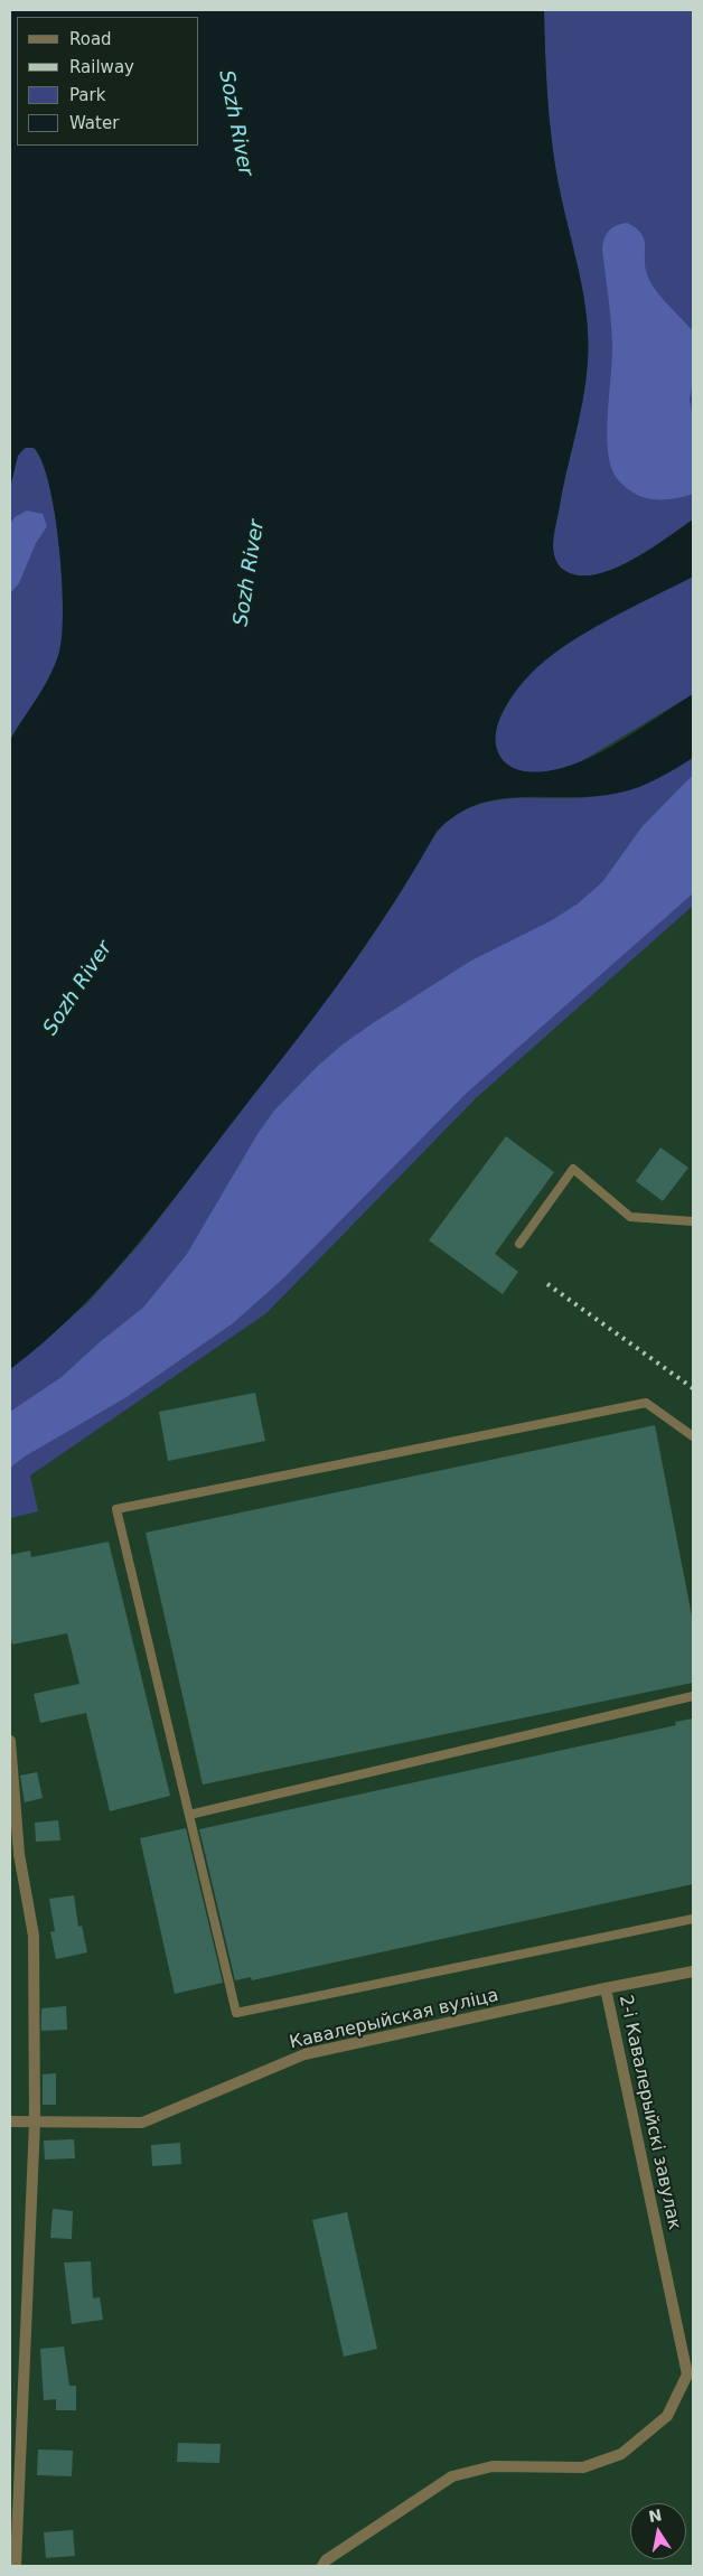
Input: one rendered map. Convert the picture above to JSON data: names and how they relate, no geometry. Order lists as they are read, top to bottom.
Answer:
{
  "streets": {
    "street": ["Кавалерыйская вуліца", "2-і Кавалерыйскі завулак"]
  },
  "crossings": [
    ["Кавалерыйская вуліца", "2-і Кавалерыйскі завулак"]
  ],
  "water": ["Sozh River"],
  "legend": [
    "Road",
    "Railway",
    "Park",
    "Water"
  ],
  "north": "top"
}
